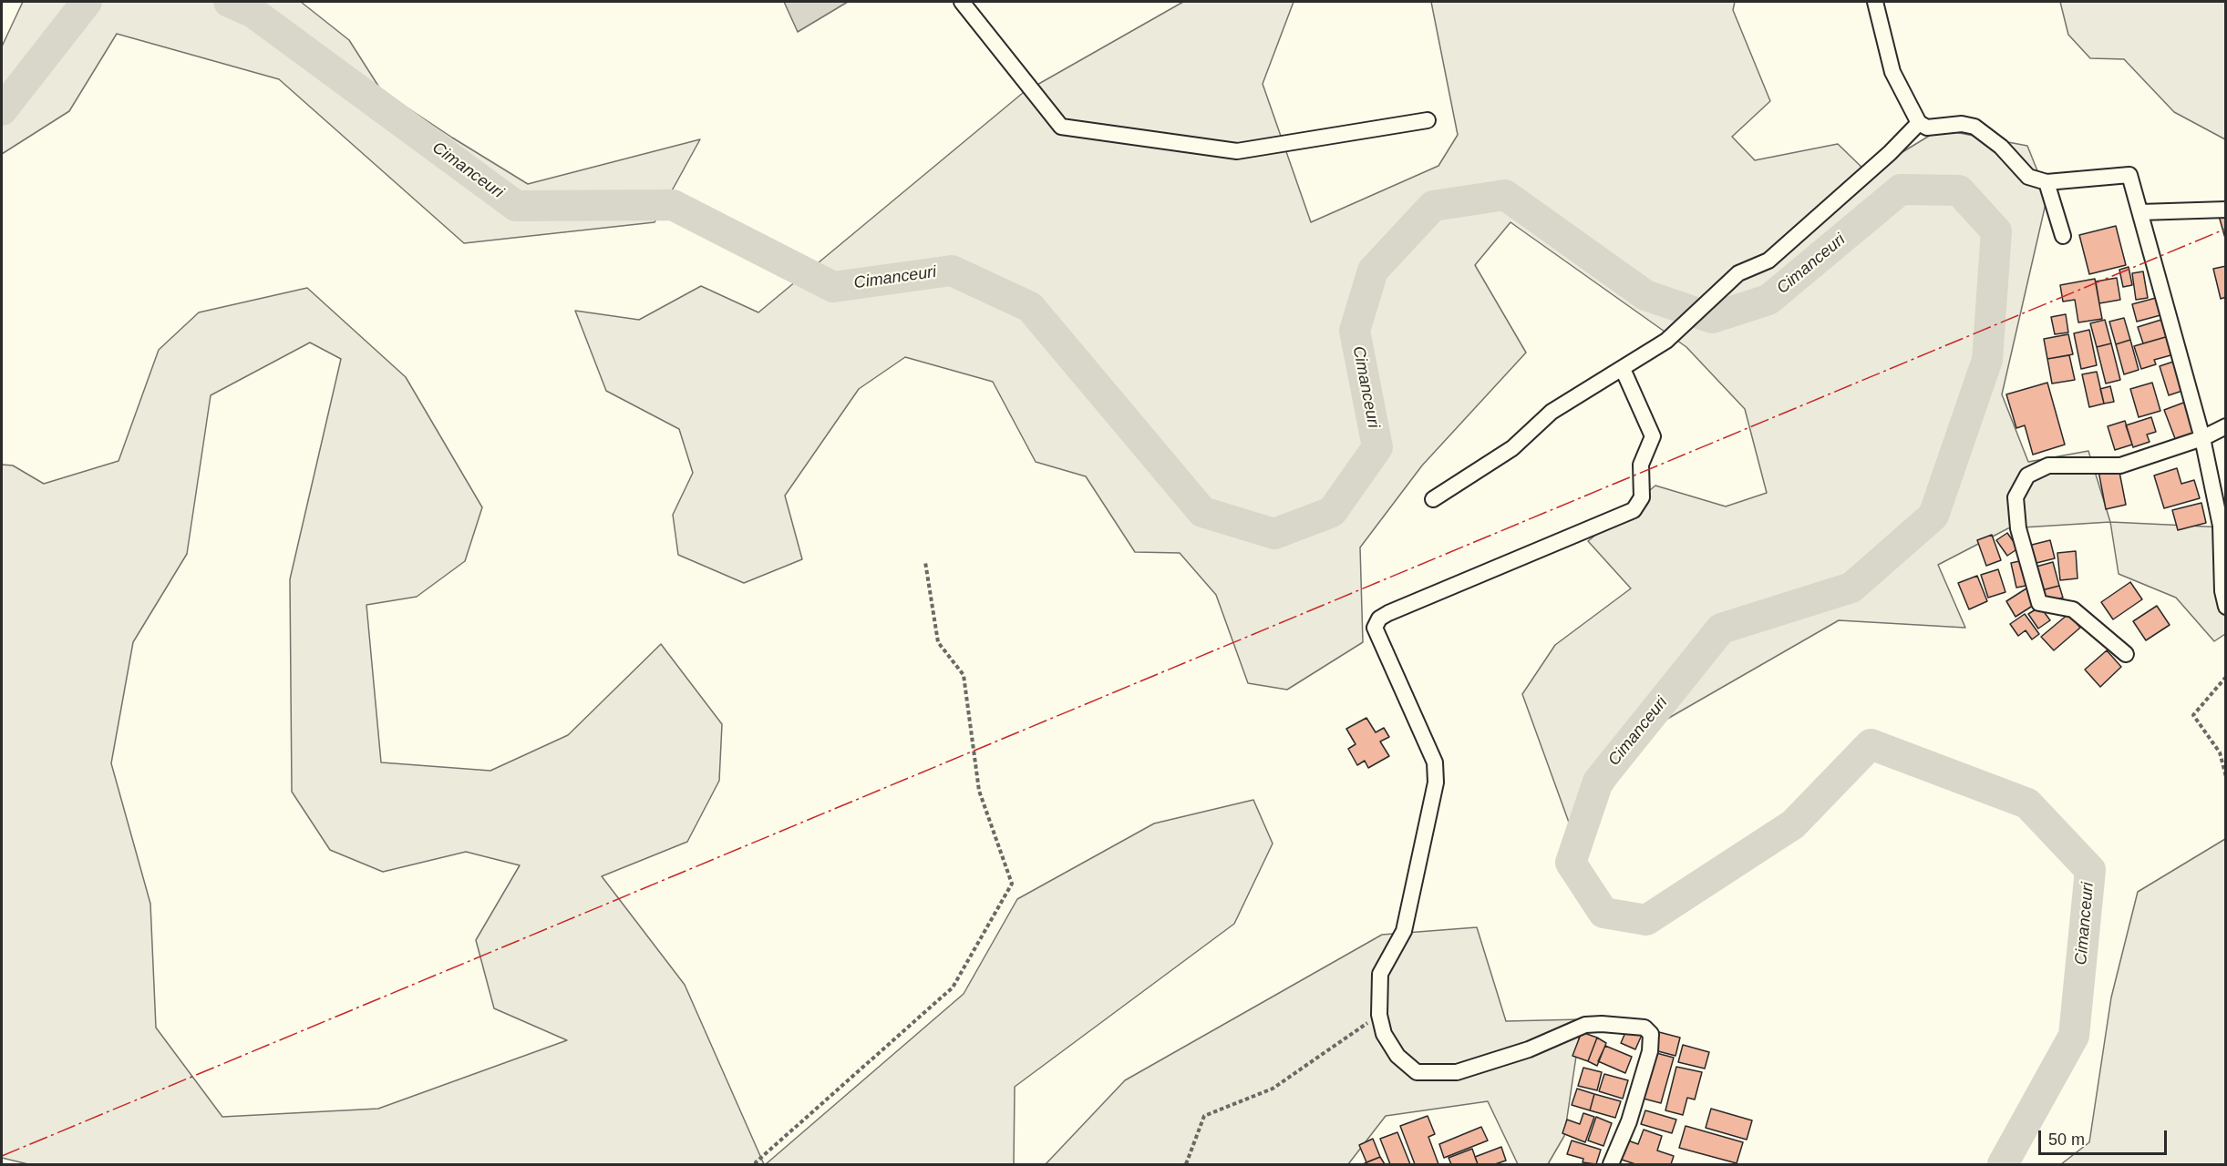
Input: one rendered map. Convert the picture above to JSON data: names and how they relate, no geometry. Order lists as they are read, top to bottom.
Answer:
{
  "water": ["Cimanceuri"],
  "scale_bar": "50 m"
}
